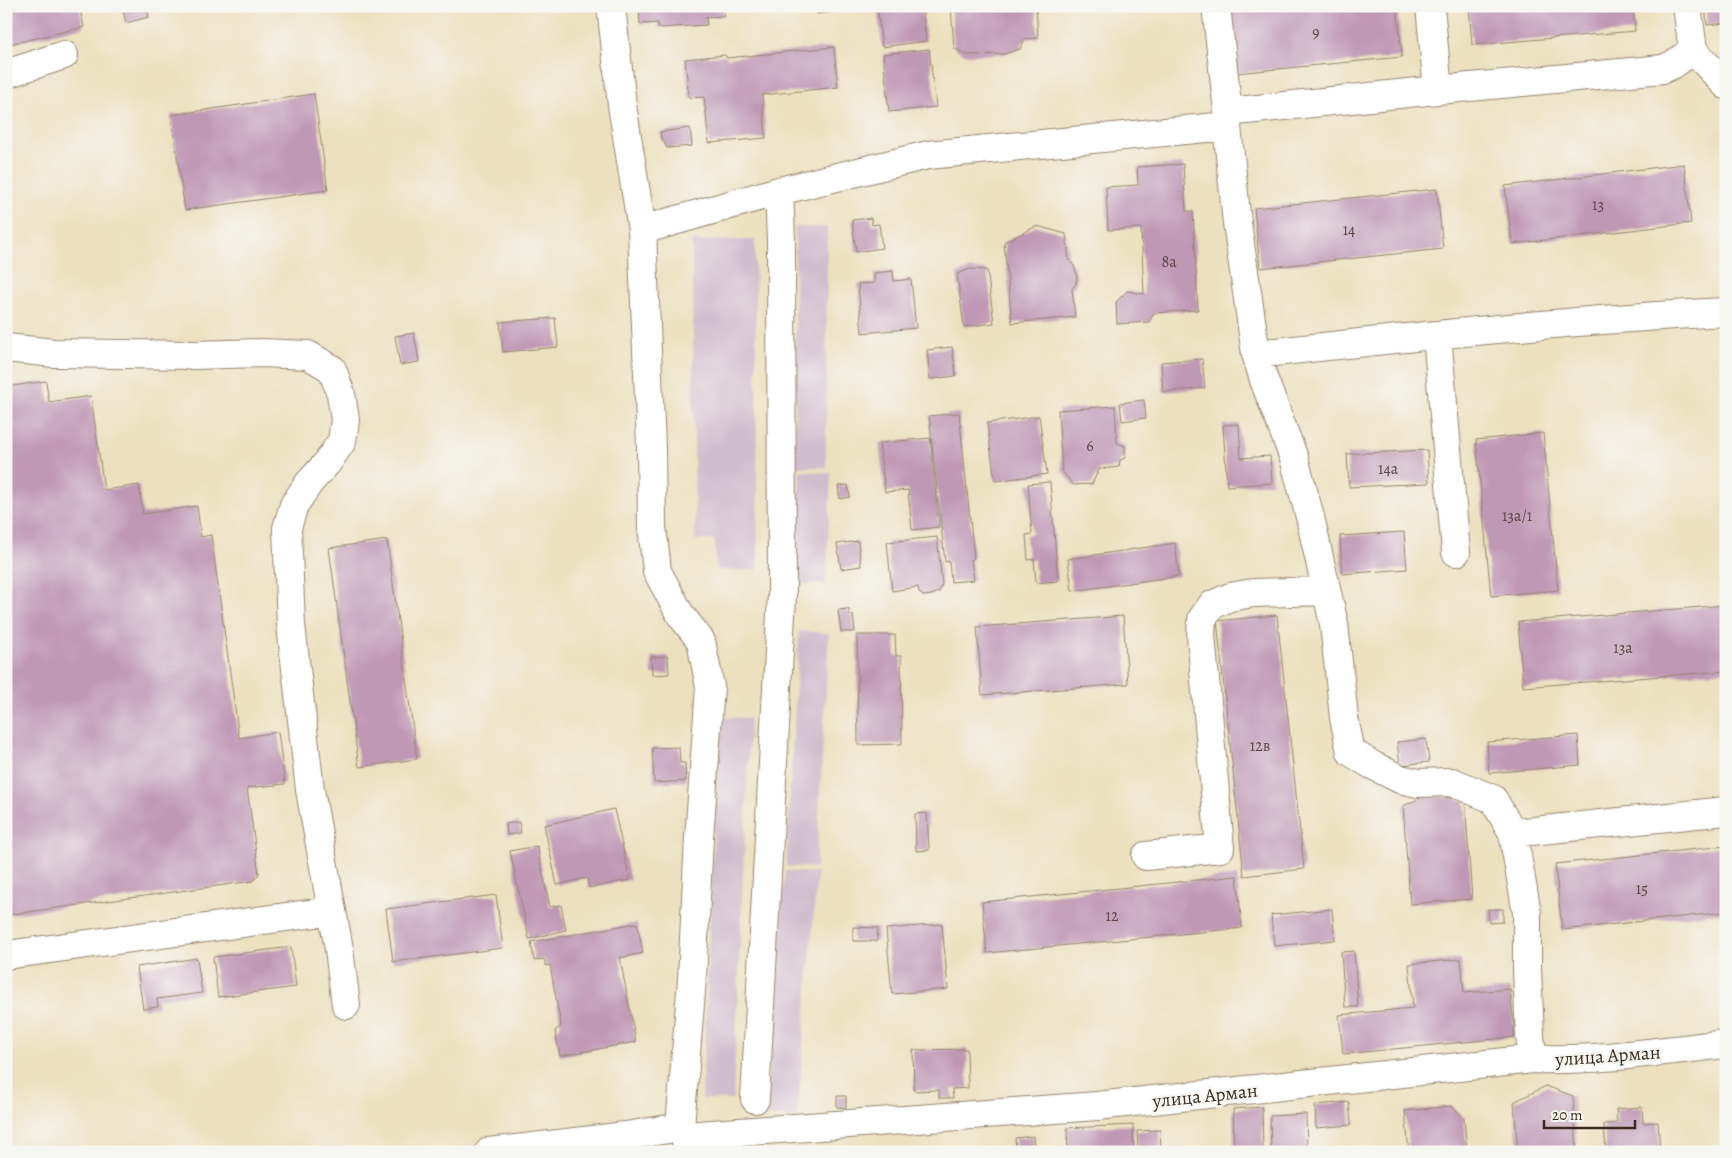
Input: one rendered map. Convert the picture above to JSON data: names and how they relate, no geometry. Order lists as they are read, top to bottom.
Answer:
{
  "streets": {
    "street": ["улица Арман"]
  },
  "house_numbers": [
    "9",
    "13",
    "14",
    "8а",
    "6",
    "14а",
    "13а/1",
    "13а",
    "12в",
    "15",
    "12"
  ],
  "scale_bar": "20 m"
}
